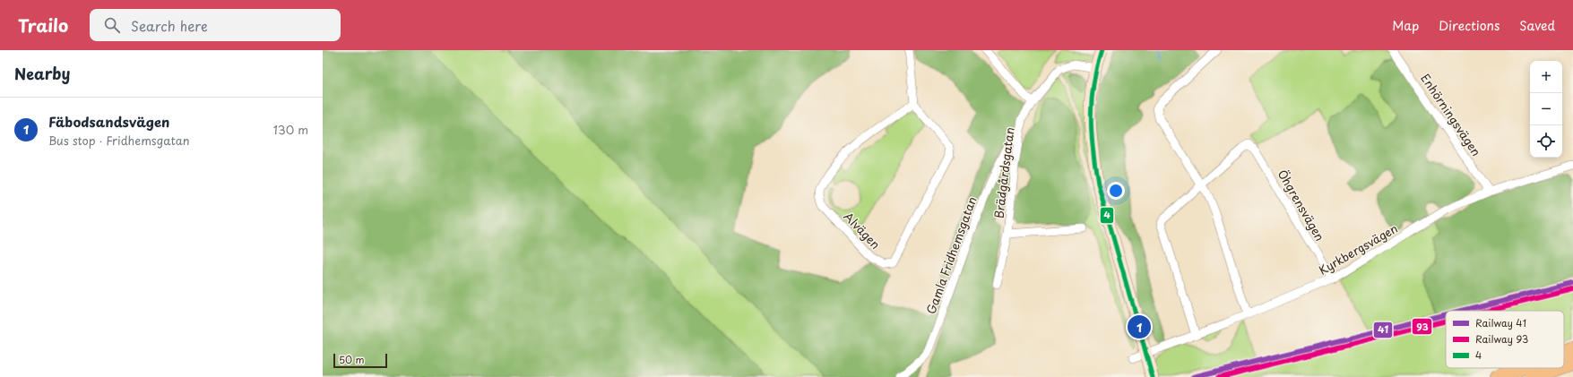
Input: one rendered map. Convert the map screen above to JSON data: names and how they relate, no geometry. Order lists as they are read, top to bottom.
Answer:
{
  "streets": {
    "street": [
      "Enhörningsvägen",
      "Brädgårdsgatan",
      "Öhgrensvägen",
      "Alvägen",
      "Kyrkbergsvägen",
      "Gamla Fridhemsgatan"
    ]
  },
  "crossings": [
    ["Enhörningsvägen", "Kyrkbergsvägen"],
    ["Öhgrensvägen", "Kyrkbergsvägen"]
  ],
  "lines": ["transit line 4", "rail line 41", "rail line 93"],
  "legend": ["Railway 41", "Railway 93", "4"],
  "scale_bar": "50 m",
  "page": {
    "header": "Trailo",
    "search": "Search here",
    "nav": ["Map", "Directions", "Saved"],
    "heading": "Nearby",
    "map_buttons": ["+", "−"],
    "list": [
      {
        "mark": "1",
        "name": "Fäbodsandsvägen",
        "note": "Bus stop · Fridhemsgatan",
        "value": "130 m"
      }
    ],
    "pins": "1",
    "scale": "50 m"
  }
}
